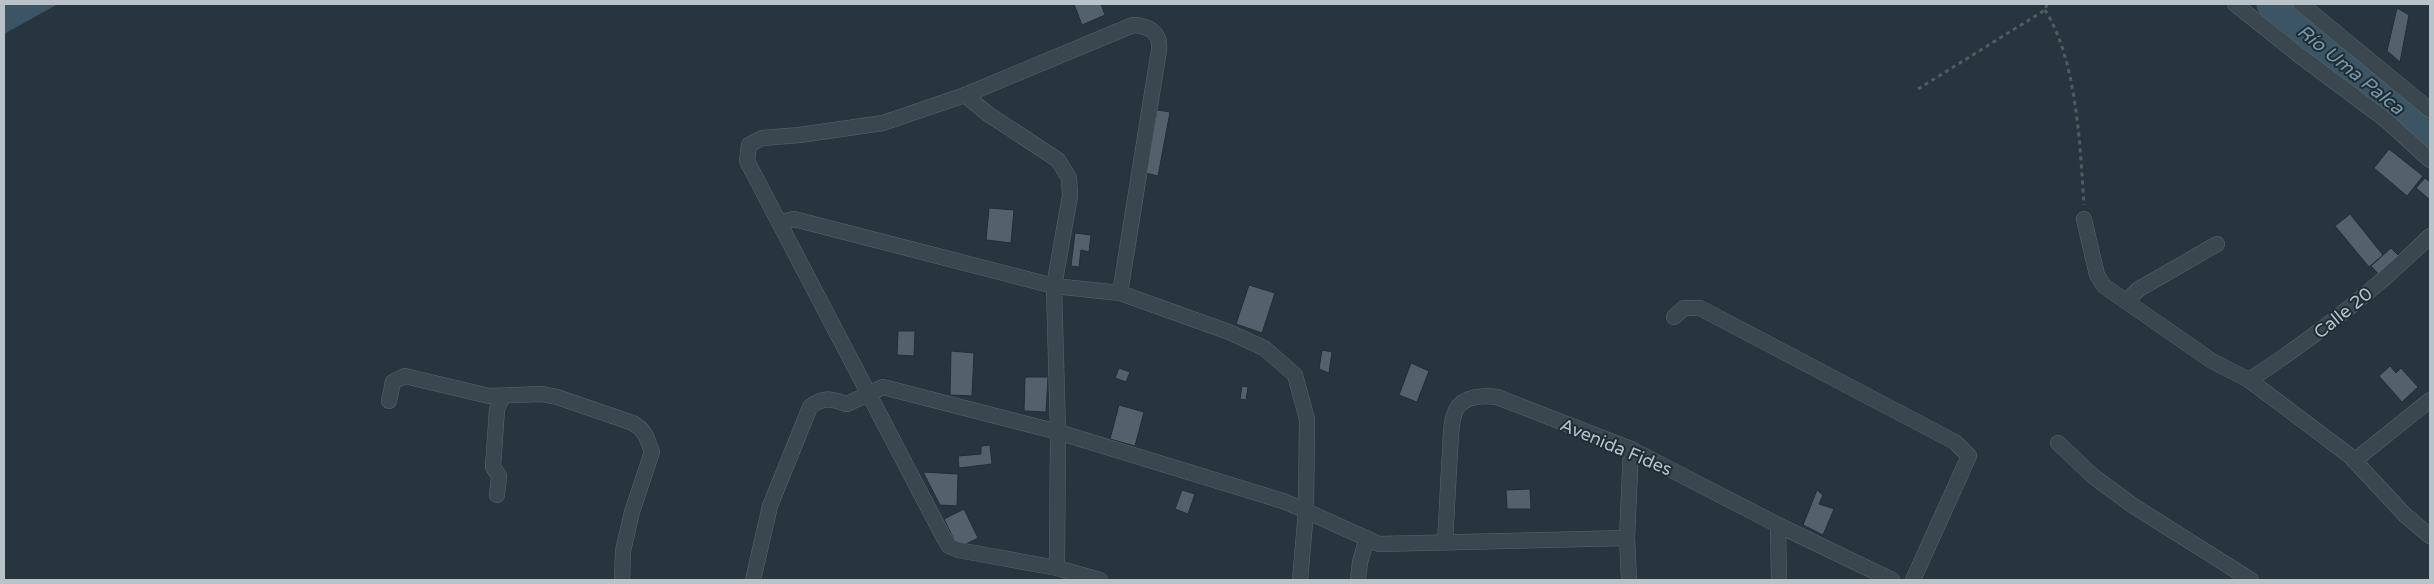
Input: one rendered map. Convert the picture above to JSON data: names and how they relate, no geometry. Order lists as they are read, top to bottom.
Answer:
{
  "streets": {
    "street": ["Calle 20", "Avenida Fides"]
  },
  "water": ["Río Uma Palca"]
}
